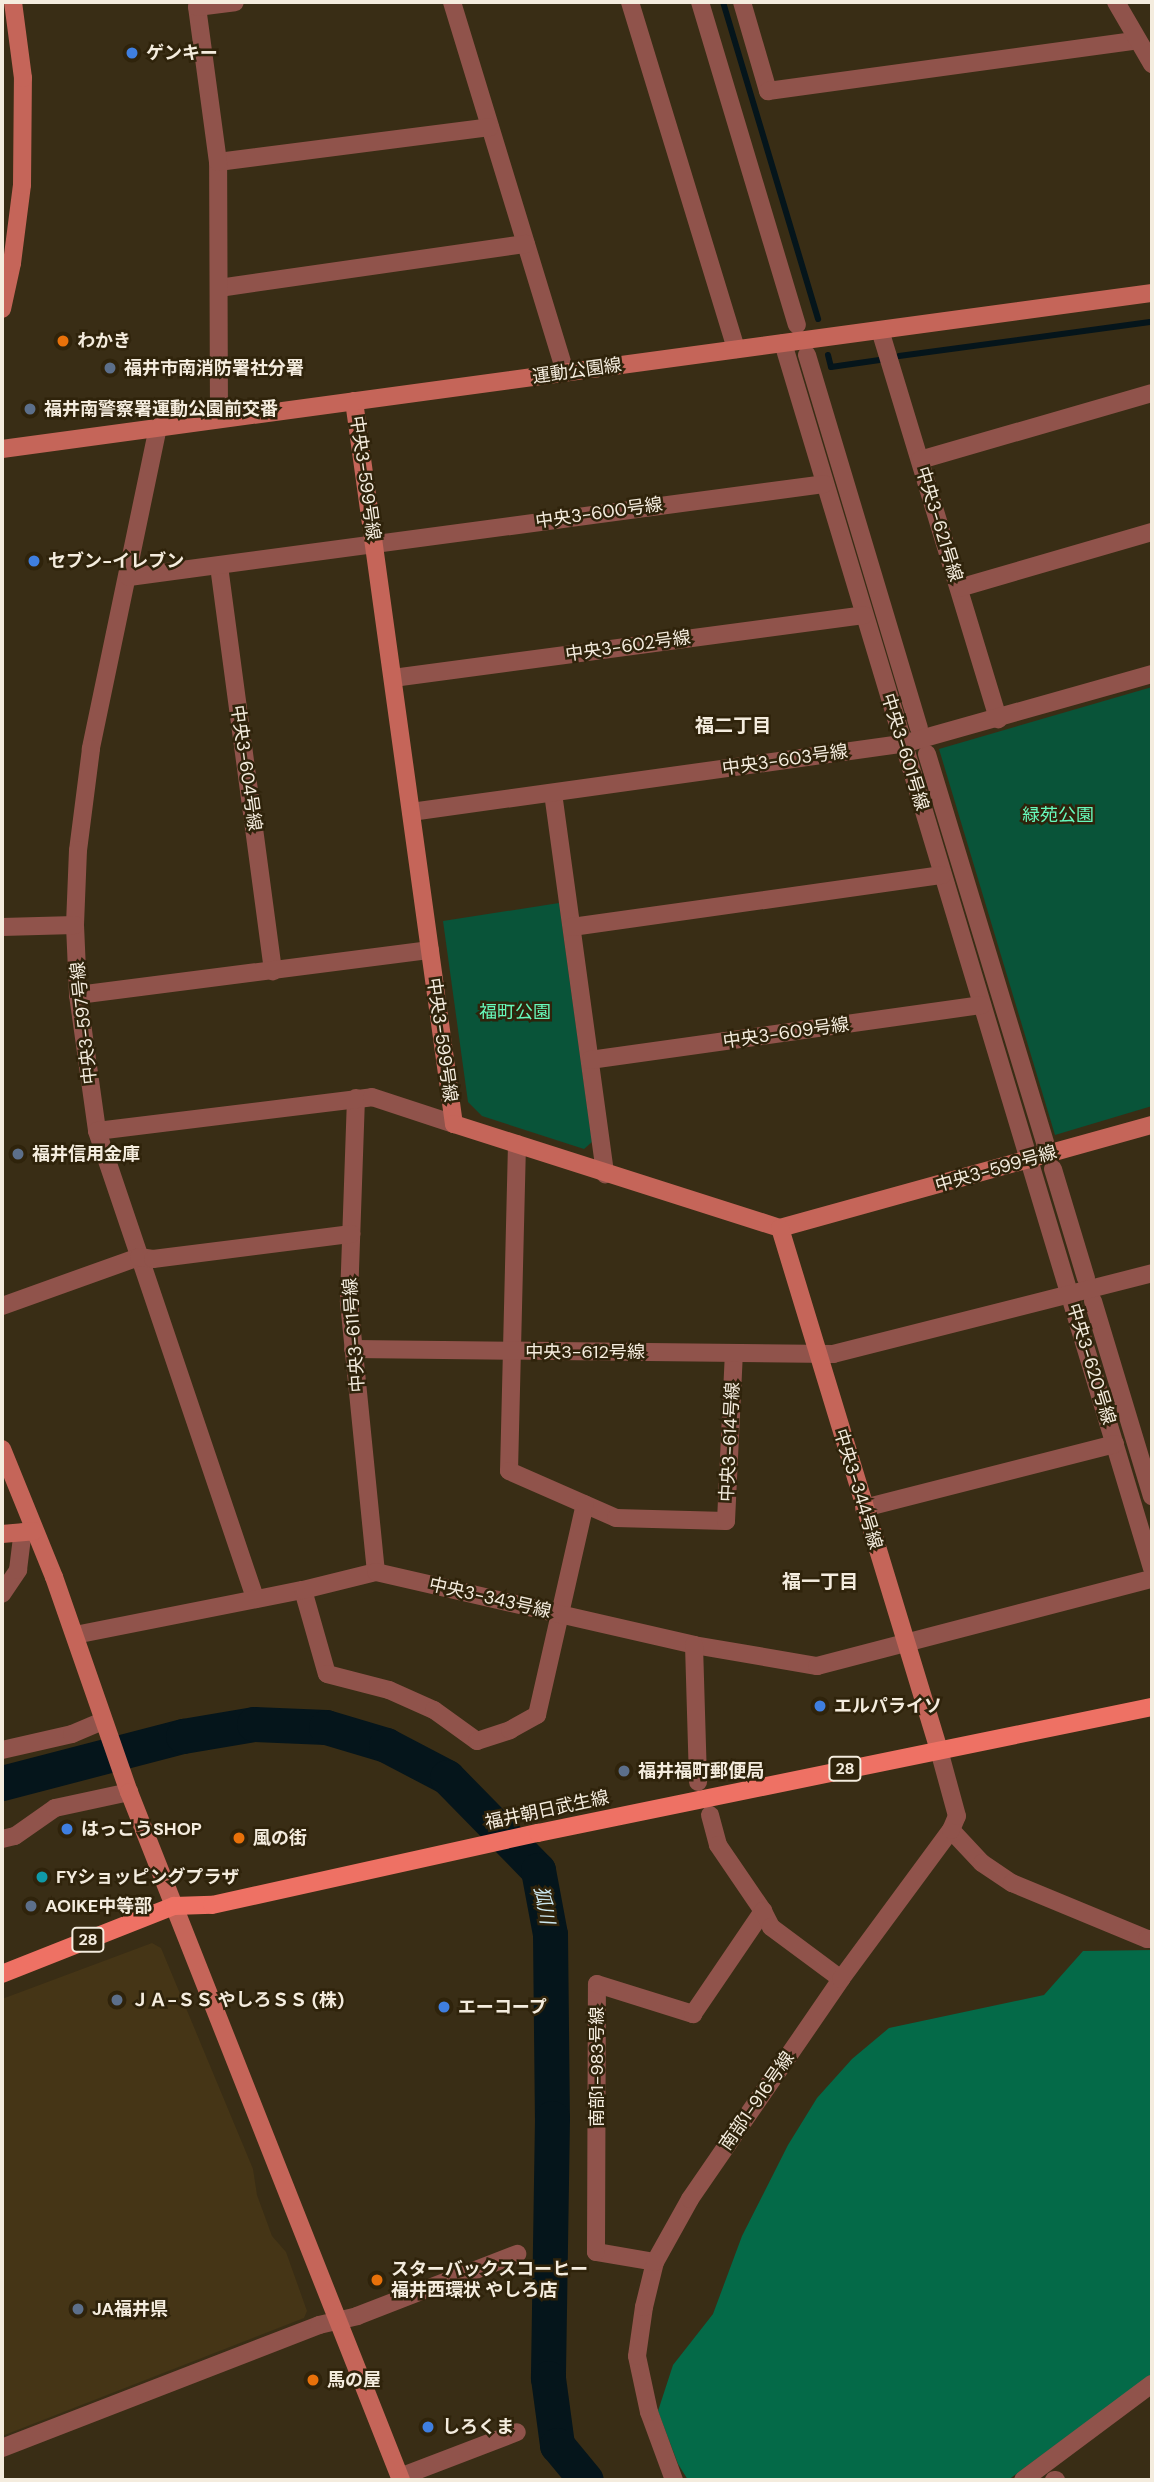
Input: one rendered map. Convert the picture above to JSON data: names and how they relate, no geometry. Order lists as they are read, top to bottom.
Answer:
{
  "streets": {
    "main road": ["28", "福井朝日武生線"],
    "street": [
      "運動公園線",
      "中央3-599号線",
      "中央3-600号線",
      "中央3-621号線",
      "中央3-602号線",
      "中央3-601号線",
      "中央3-603号線",
      "中央3-604号線",
      "中央3-597号線",
      "中央3-609号線",
      "中央3-611号線",
      "中央3-612号線",
      "中央3-620号線",
      "中央3-614号線",
      "中央3-344号線",
      "中央3-343号線",
      "南部1-983号線",
      "南部1-916号線"
    ]
  },
  "crossings": [
    ["運動公園線", "中央3-599号線"],
    ["運動公園線", "中央3-621号線"],
    ["運動公園線", "中央3-601号線"],
    ["運動公園線", "中央3-597号線"],
    ["中央3-599号線", "中央3-600号線"],
    ["中央3-599号線", "中央3-602号線"],
    ["中央3-599号線", "中央3-601号線"],
    ["中央3-599号線", "中央3-603号線"],
    ["中央3-599号線", "中央3-620号線"],
    ["中央3-599号線", "中央3-344号線"],
    ["中央3-600号線", "中央3-601号線"],
    ["中央3-600号線", "中央3-604号線"],
    ["中央3-600号線", "中央3-597号線"],
    ["中央3-621号線", "中央3-603号線"],
    ["中央3-602号線", "中央3-601号線"],
    ["中央3-601号線", "中央3-603号線"],
    ["中央3-601号線", "中央3-609号線"],
    ["中央3-601号線", "中央3-620号線"],
    ["中央3-597号線", "中央3-343号線"],
    ["中央3-611号線", "中央3-612号線"],
    ["中央3-611号線", "中央3-343号線"],
    ["中央3-612号線", "中央3-620号線"],
    ["中央3-612号線", "中央3-614号線"],
    ["中央3-612号線", "中央3-344号線"],
    ["中央3-344号線", "中央3-343号線"],
    ["中央3-344号線", "福井朝日武生線"],
    ["南部1-983号線", "南部1-916号線"]
  ],
  "districts": ["福二丁目", "福一丁目"],
  "water": ["狐川"],
  "parks": ["緑苑公園", "福町公園"],
  "places": [
    "ゲンキー",
    "わかき",
    "福井市南消防署社分署",
    "福井南警察署運動公園前交番",
    "セブン-イレブン",
    "福井信用金庫",
    "エルパライソ",
    "福井福町郵便局",
    "はっこうSHOP",
    "風の街",
    "FYショッピングプラザ",
    "AOIKE中等部",
    "ＪＡ-ＳＳ やしろＳＳ (株)",
    "エーコープ",
    "スターバックスコーヒー 福井西環状 やしろ店",
    "JA福井県",
    "馬の屋",
    "しろくま"
  ]
}
